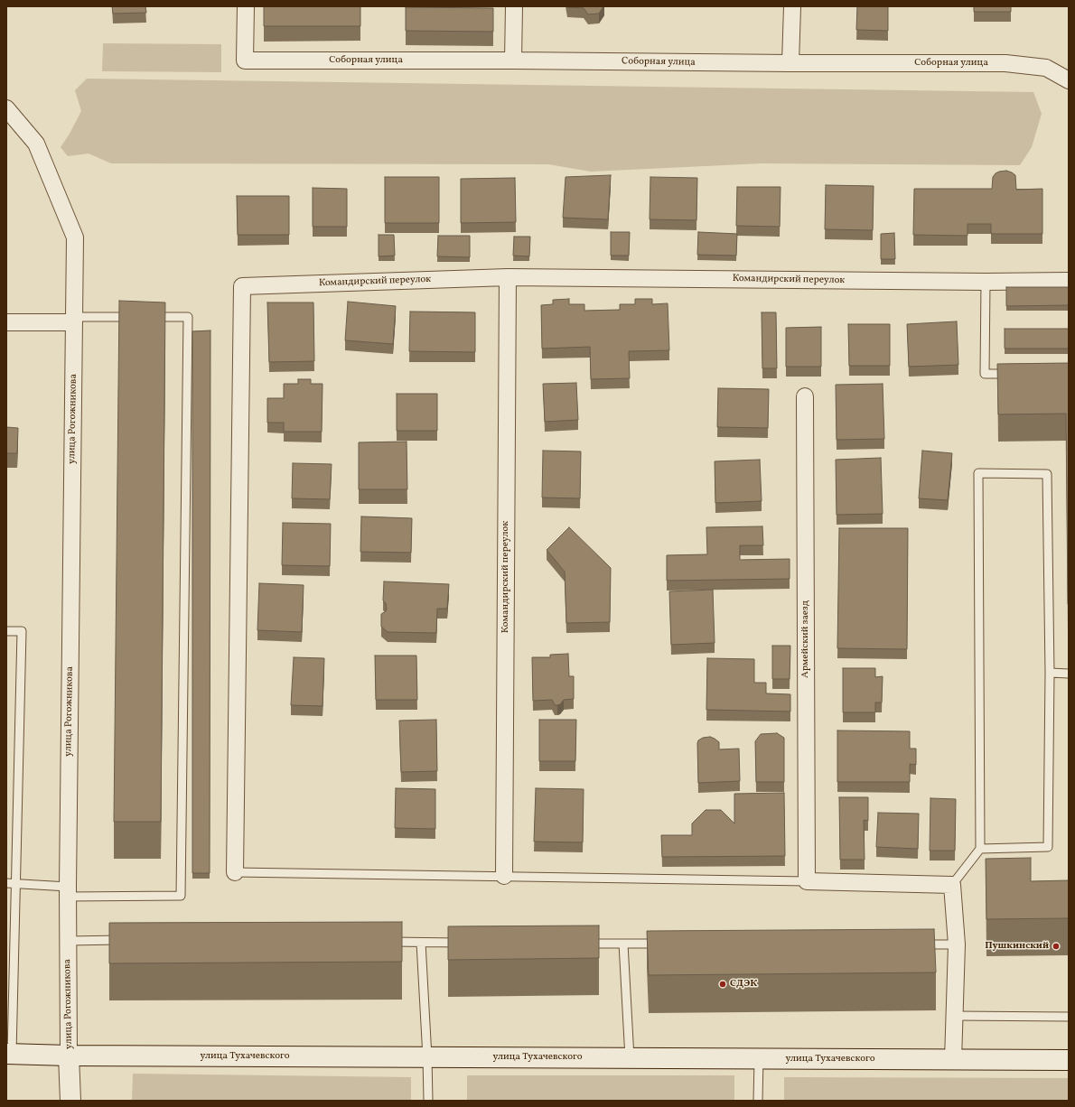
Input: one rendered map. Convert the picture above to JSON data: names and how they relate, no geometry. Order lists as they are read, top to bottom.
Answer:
{
  "streets": {
    "main road": ["улица Рогожникова", "улица Тухачевского"],
    "street": ["Соборная улица", "Командирский переулок", "Армейский заезд"]
  },
  "crossings": [
    ["улица Рогожникова", "улица Тухачевского"]
  ],
  "places": ["Пушкинский", "СДЭК"]
}
